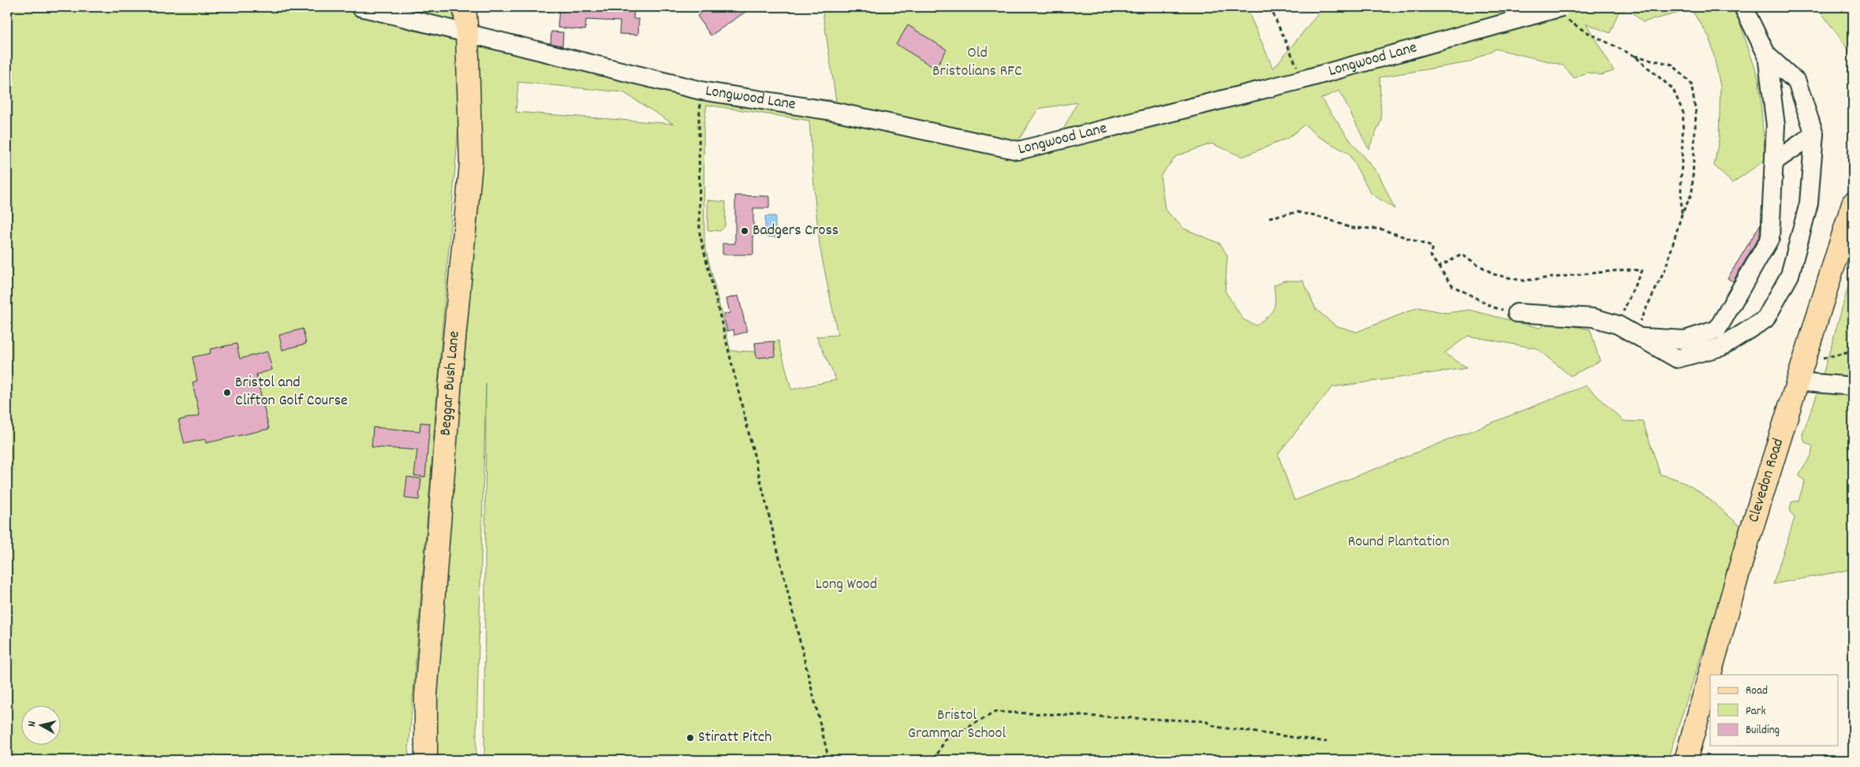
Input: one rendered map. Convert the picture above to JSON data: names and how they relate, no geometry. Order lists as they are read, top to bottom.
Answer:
{
  "streets": {
    "main road": ["Beggar Bush Lane", "Clevedon Road"],
    "street": ["Longwood Lane"]
  },
  "crossings": [
    ["Longwood Lane", "Beggar Bush Lane"]
  ],
  "parks": [
    "Old Bristolians RFC",
    "Round Plantation",
    "Long Wood",
    "Bristol Grammar School"
  ],
  "places": ["Badgers Cross", "Bristol and Clifton Golf Course", "Stiratt Pitch"],
  "legend": ["Road", "Park", "Building"],
  "north": "left"
}
